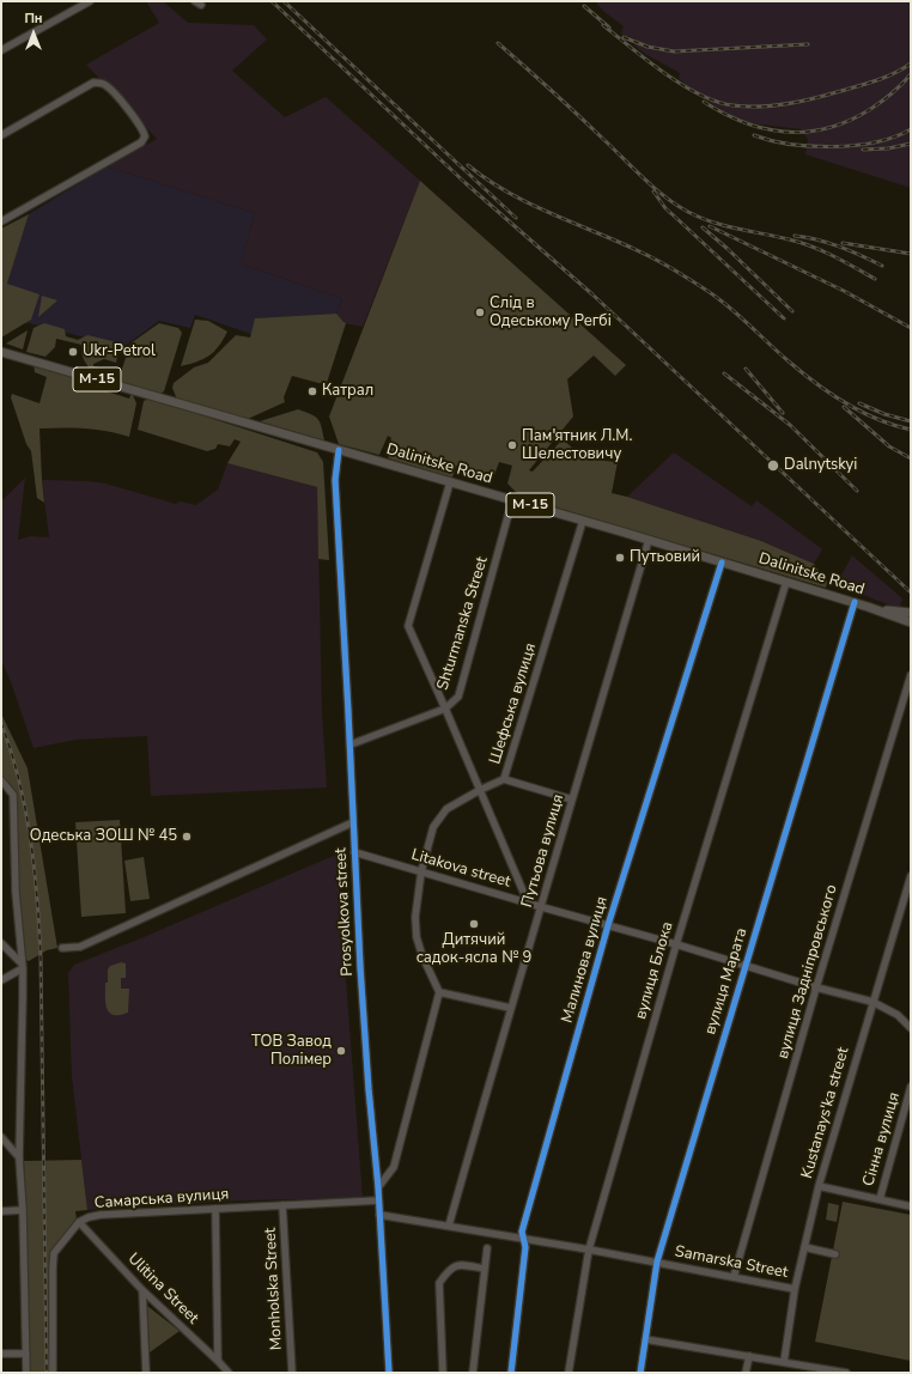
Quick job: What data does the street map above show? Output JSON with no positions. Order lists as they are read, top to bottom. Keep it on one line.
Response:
{"streets":{"main road":["М-15","Dalinitske Road"],"street":["Shturmanska Street","Шефська вулиця","Путьова вулиця","Litakova street","Prosyolkova street","Малинова вулиця","вулиця Блока","вулиця Задніпровського","вулиця Марата","Kustanays'ka street","Сінна вулиця","Самарська вулиця","Samarska Street","Ulitina Street","Monholska Street"]},"crossings":[["М-15","Dalinitske Road"],["Dalinitske Road","Shturmanska Street"],["Dalinitske Road","Шефська вулиця"],["Dalinitske Road","Путьова вулиця"],["Dalinitske Road","Prosyolkova street"],["Dalinitske Road","Малинова вулиця"],["Dalinitske Road","вулиця Блока"],["Dalinitske Road","вулиця Марата"],["Shturmanska Street","Prosyolkova street"],["Шефська вулиця","Litakova street"],["Путьова вулиця","Litakova street"],["Путьова вулиця","Samarska Street"],["Litakova street","Prosyolkova street"],["Litakova street","Малинова вулиця"],["Litakova street","вулиця Блока"],["Litakova street","вулиця Задніпровського"],["Litakova street","вулиця Марата"],["Litakova street","Kustanays'ka street"],["Prosyolkova street","Самарська вулиця"],["Prosyolkova street","Samarska Street"],["Малинова вулиця","Samarska Street"],["вулиця Блока","Samarska Street"],["вулиця Задніпровського","Samarska Street"],["вулиця Марата","Samarska Street"],["Kustanays'ka street","Samarska Street"],["Самарська вулиця","Ulitina Street"],["Самарська вулиця","Monholska Street"]],"places":["Слід в Одеському Регбі","Ukr-Petrol","Катрал","Пам'ятник Л.М. Шелестовичу","Dalnytskyi","Путьовий","Одеська ЗОШ № 45","Дитячий садок-ясла № 9","ТОВ Завод Полімер"],"north":"top"}
